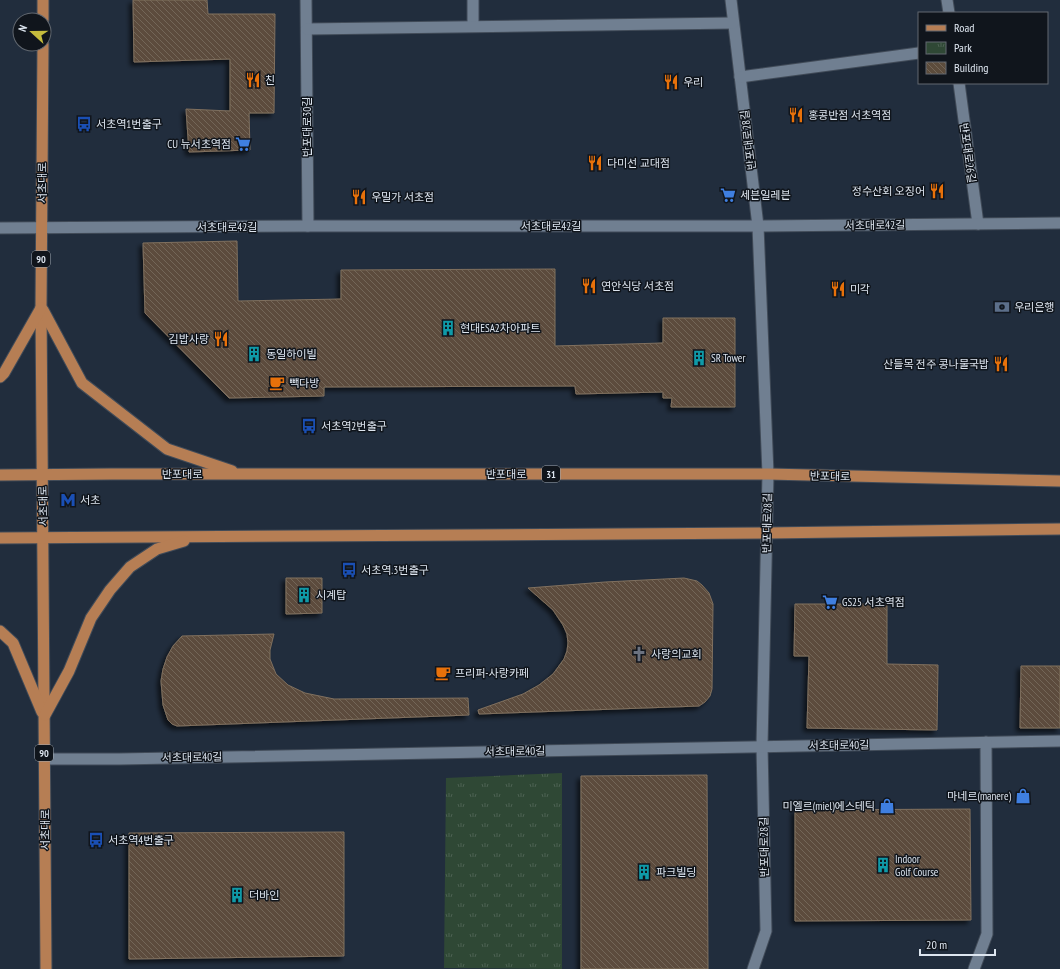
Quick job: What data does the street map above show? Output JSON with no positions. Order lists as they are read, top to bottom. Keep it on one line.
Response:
{"streets":{"main road":["서초대로","90","반포대로","31"],"street":["반포대로30길","반포대로28길","반포대로26길","서초대로42길","서초대로40길"]},"crossings":[["반포대로30길","서초대로42길"],["반포대로28길","서초대로42길"],["반포대로28길","반포대로"],["반포대로28길","서초대로40길"],["반포대로26길","서초대로42길"],["서초대로","서초대로42길"],["서초대로","반포대로"],["서초대로","서초대로40길"]],"places":{"restaurant":["친","우리","홍콩반점 서초역점","다미선 교대점","정수산회 오징어","우밀가 서초점","연안식당 서초점","미각","김밥사랑","산들목 전주 콩나물국밥"],"bus stop":["서초역1번출구","서초역2번출구","서초역.3번출구","서초역4번출구"],"supermarket":["CU 뉴서초역점","세븐일레븐","GS25 서초역점"],"bank":["우리은행"],"building":["현대ESA2차아파트","동일하이빌","SR Tower","시계탑","Indoor Golf Course","파크빌딩","더바인"],"cafe":["빽다방","프리퍼-사랑카페"],"metro station":["서초"],"church":["사랑의교회"],"shop":["마네르(manere)","미엘르(miel)에스테틱"]},"legend":["Road","Park","Building"],"scale_bar":"20 m","north":"left"}
